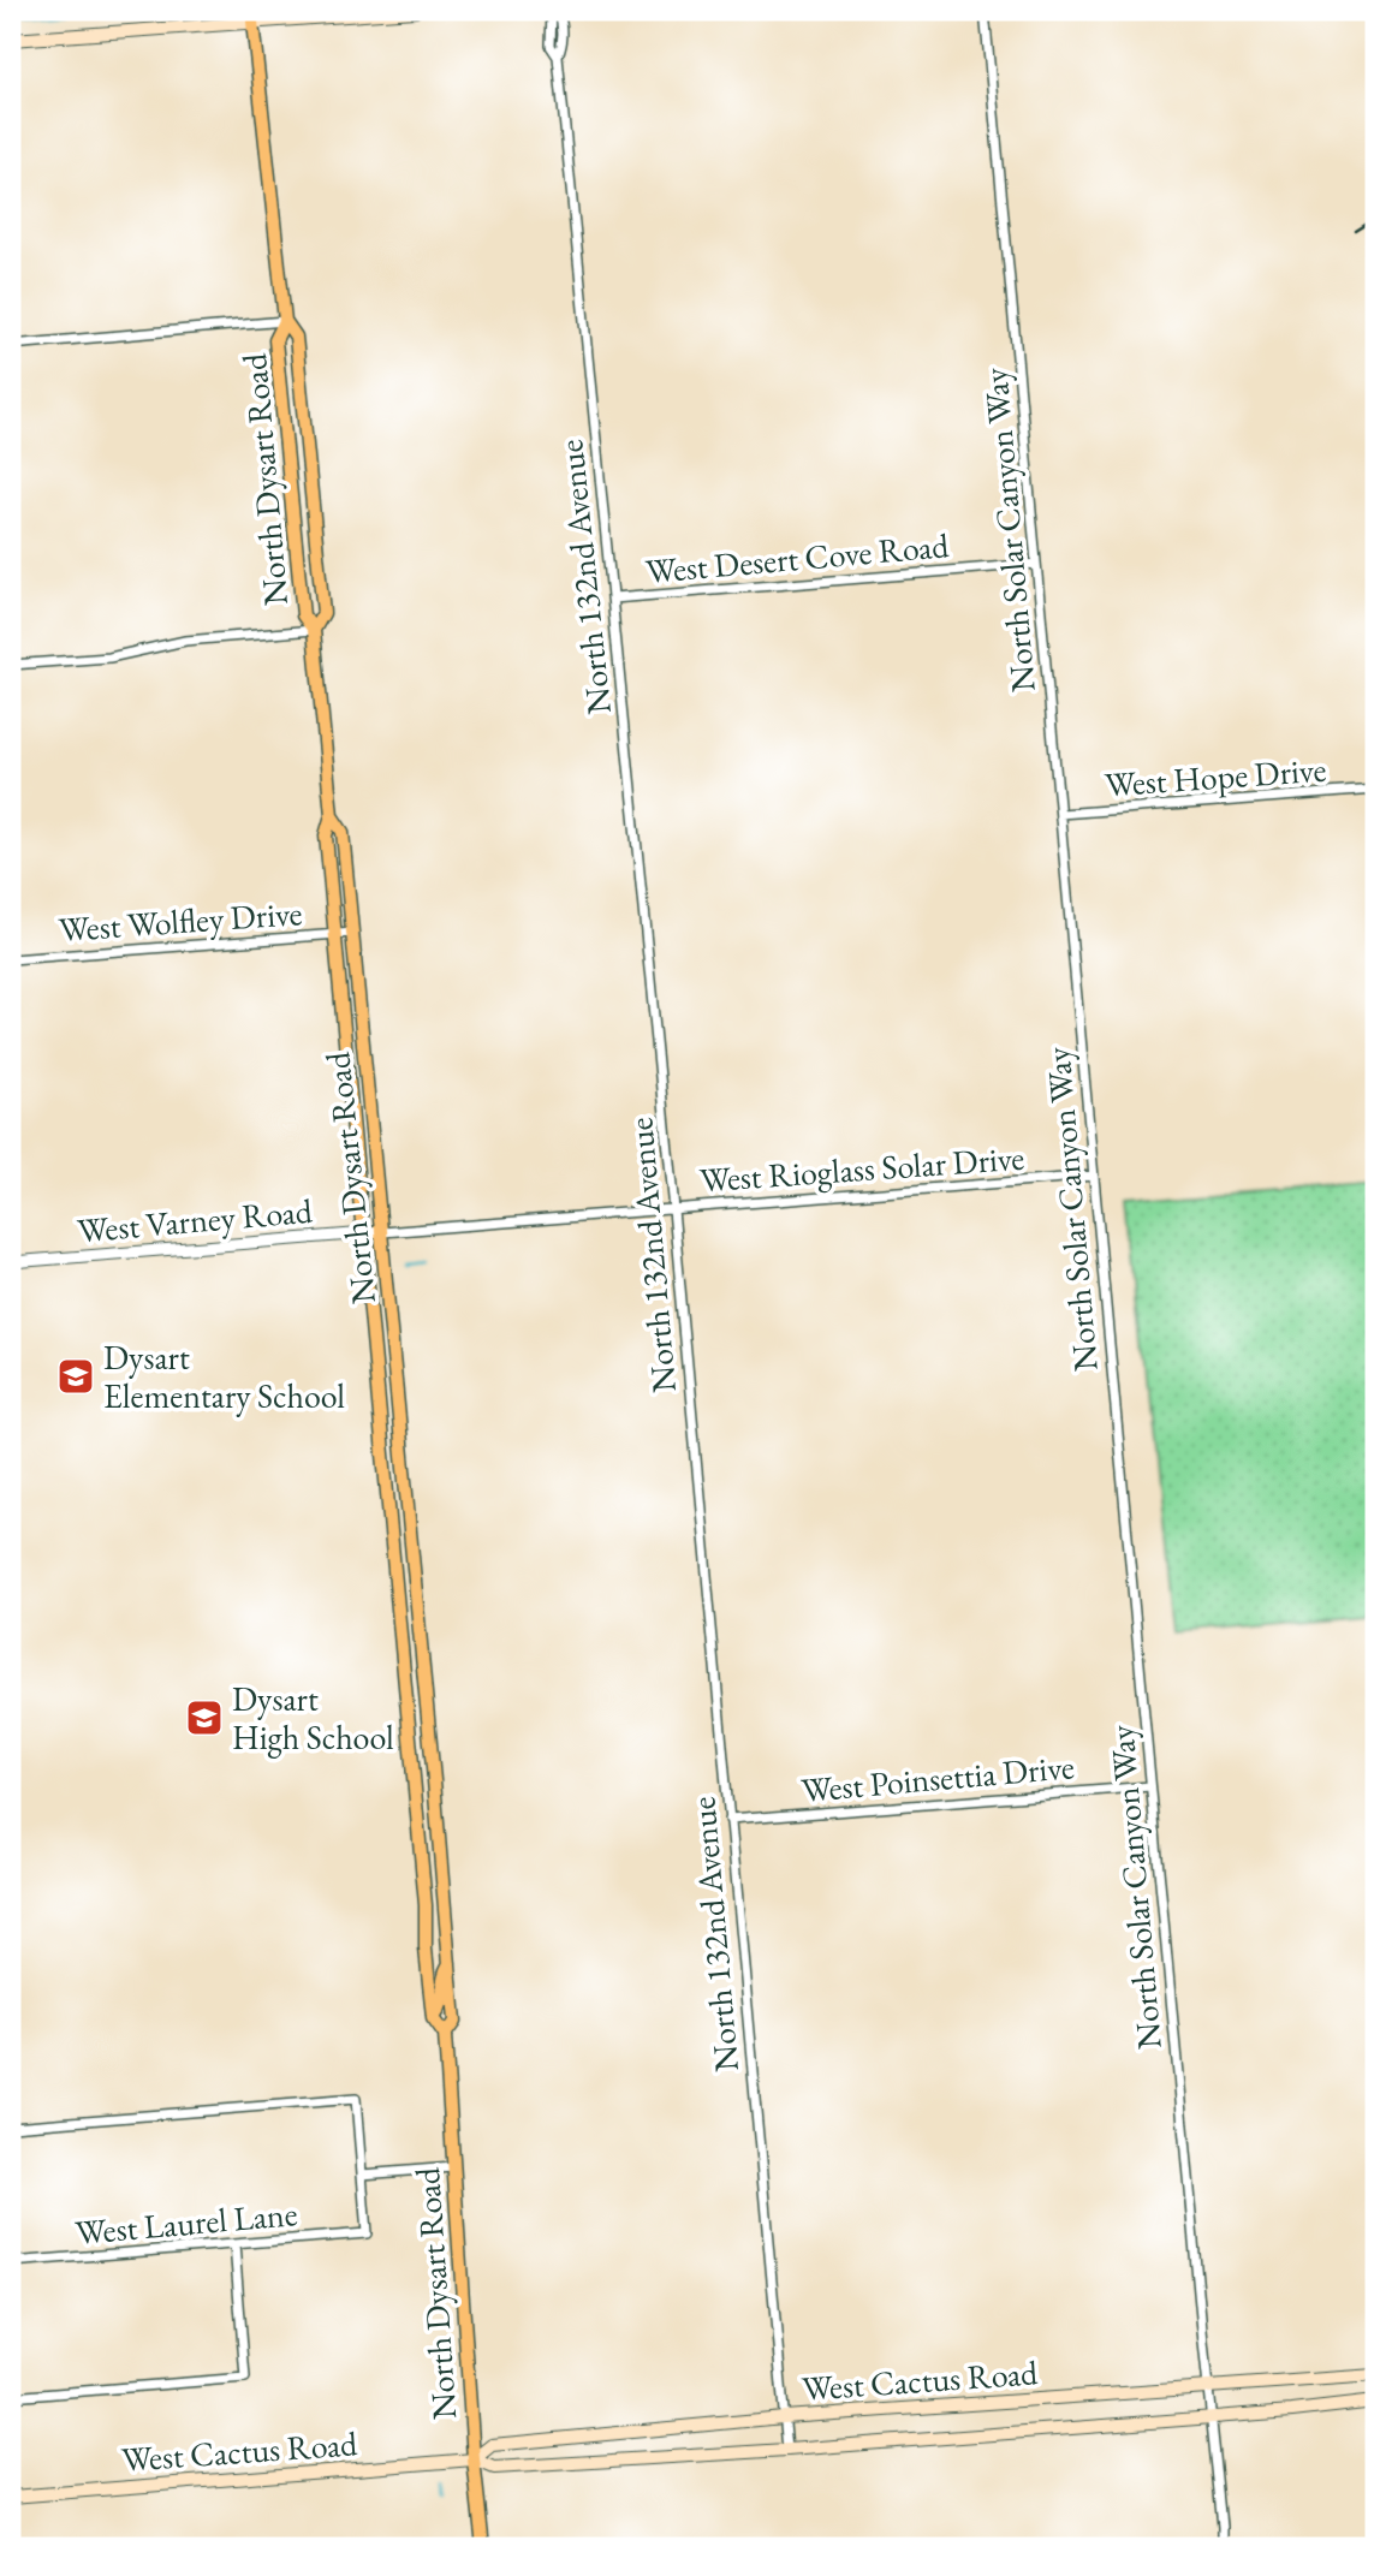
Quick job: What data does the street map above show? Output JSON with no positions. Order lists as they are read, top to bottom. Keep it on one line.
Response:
{"streets":{"main road":["North Dysart Road","West Cactus Road"],"street":["North Solar Canyon Way","West Desert Cove Road","North 132nd Avenue","West Hope Drive","West Wolfley Drive","West Rioglass Solar Drive","West Varney Road","West Poinsettia Drive","West Laurel Lane"]},"crossings":[["North Dysart Road","West Wolfley Drive"],["North Dysart Road","West Rioglass Solar Drive"],["North Dysart Road","West Varney Road"],["North Dysart Road","West Cactus Road"],["North Solar Canyon Way","West Desert Cove Road"],["North Solar Canyon Way","West Hope Drive"],["North Solar Canyon Way","West Rioglass Solar Drive"],["North Solar Canyon Way","West Poinsettia Drive"],["North Solar Canyon Way","West Cactus Road"],["West Desert Cove Road","North 132nd Avenue"],["North 132nd Avenue","West Rioglass Solar Drive"],["North 132nd Avenue","West Poinsettia Drive"],["North 132nd Avenue","West Cactus Road"],["West Rioglass Solar Drive","West Varney Road"]],"places":{"school or university":["Dysart Elementary School","Dysart High School"]}}
